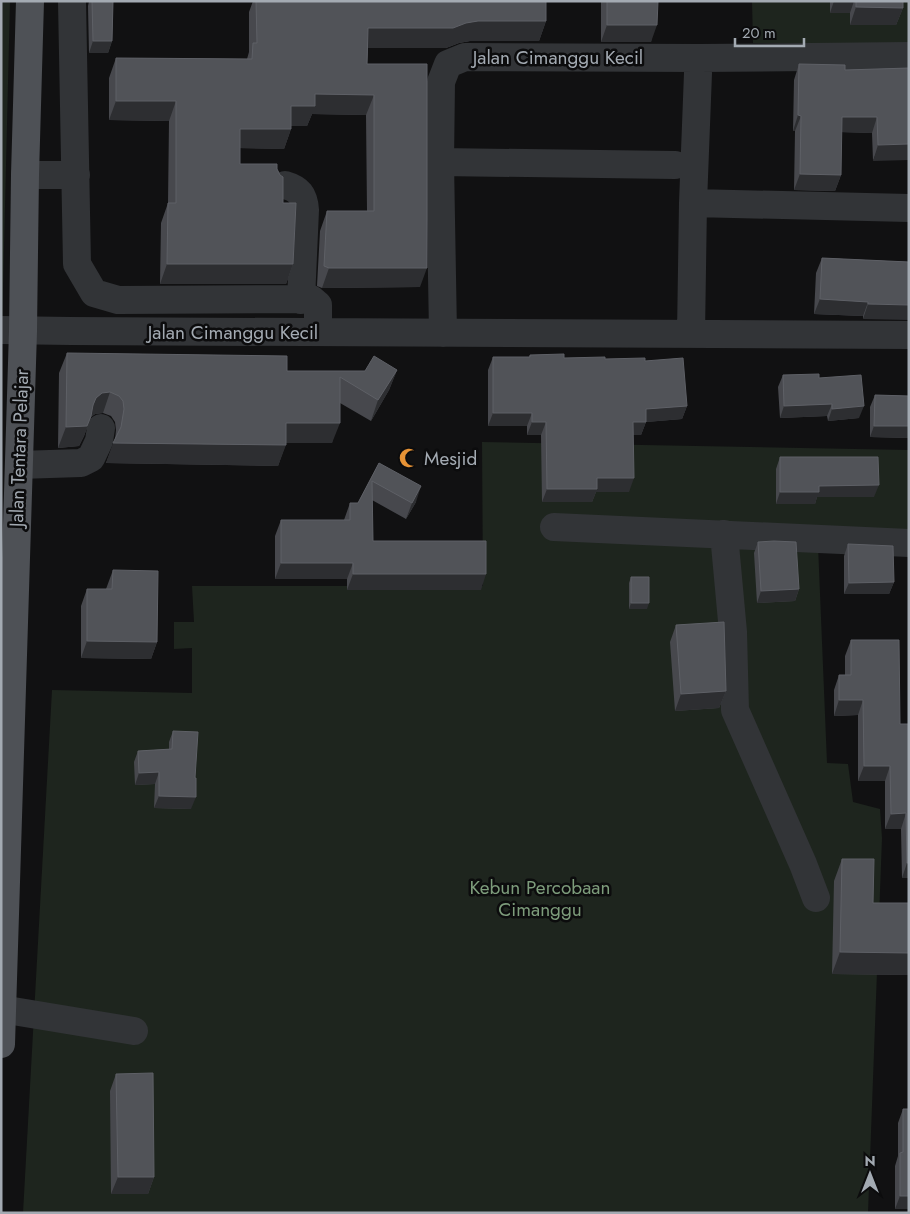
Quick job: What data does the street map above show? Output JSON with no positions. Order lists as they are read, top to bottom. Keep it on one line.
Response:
{"streets":{"main road":["Jalan Tentara Pelajar"],"street":["Jalan Cimanggu Kecil"]},"crossings":[["Jalan Cimanggu Kecil","Jalan Tentara Pelajar"]],"parks":["Kebun Percobaan Cimanggu"],"places":{"mosque":["Mesjid"]},"scale_bar":"20 m","north":"top"}
